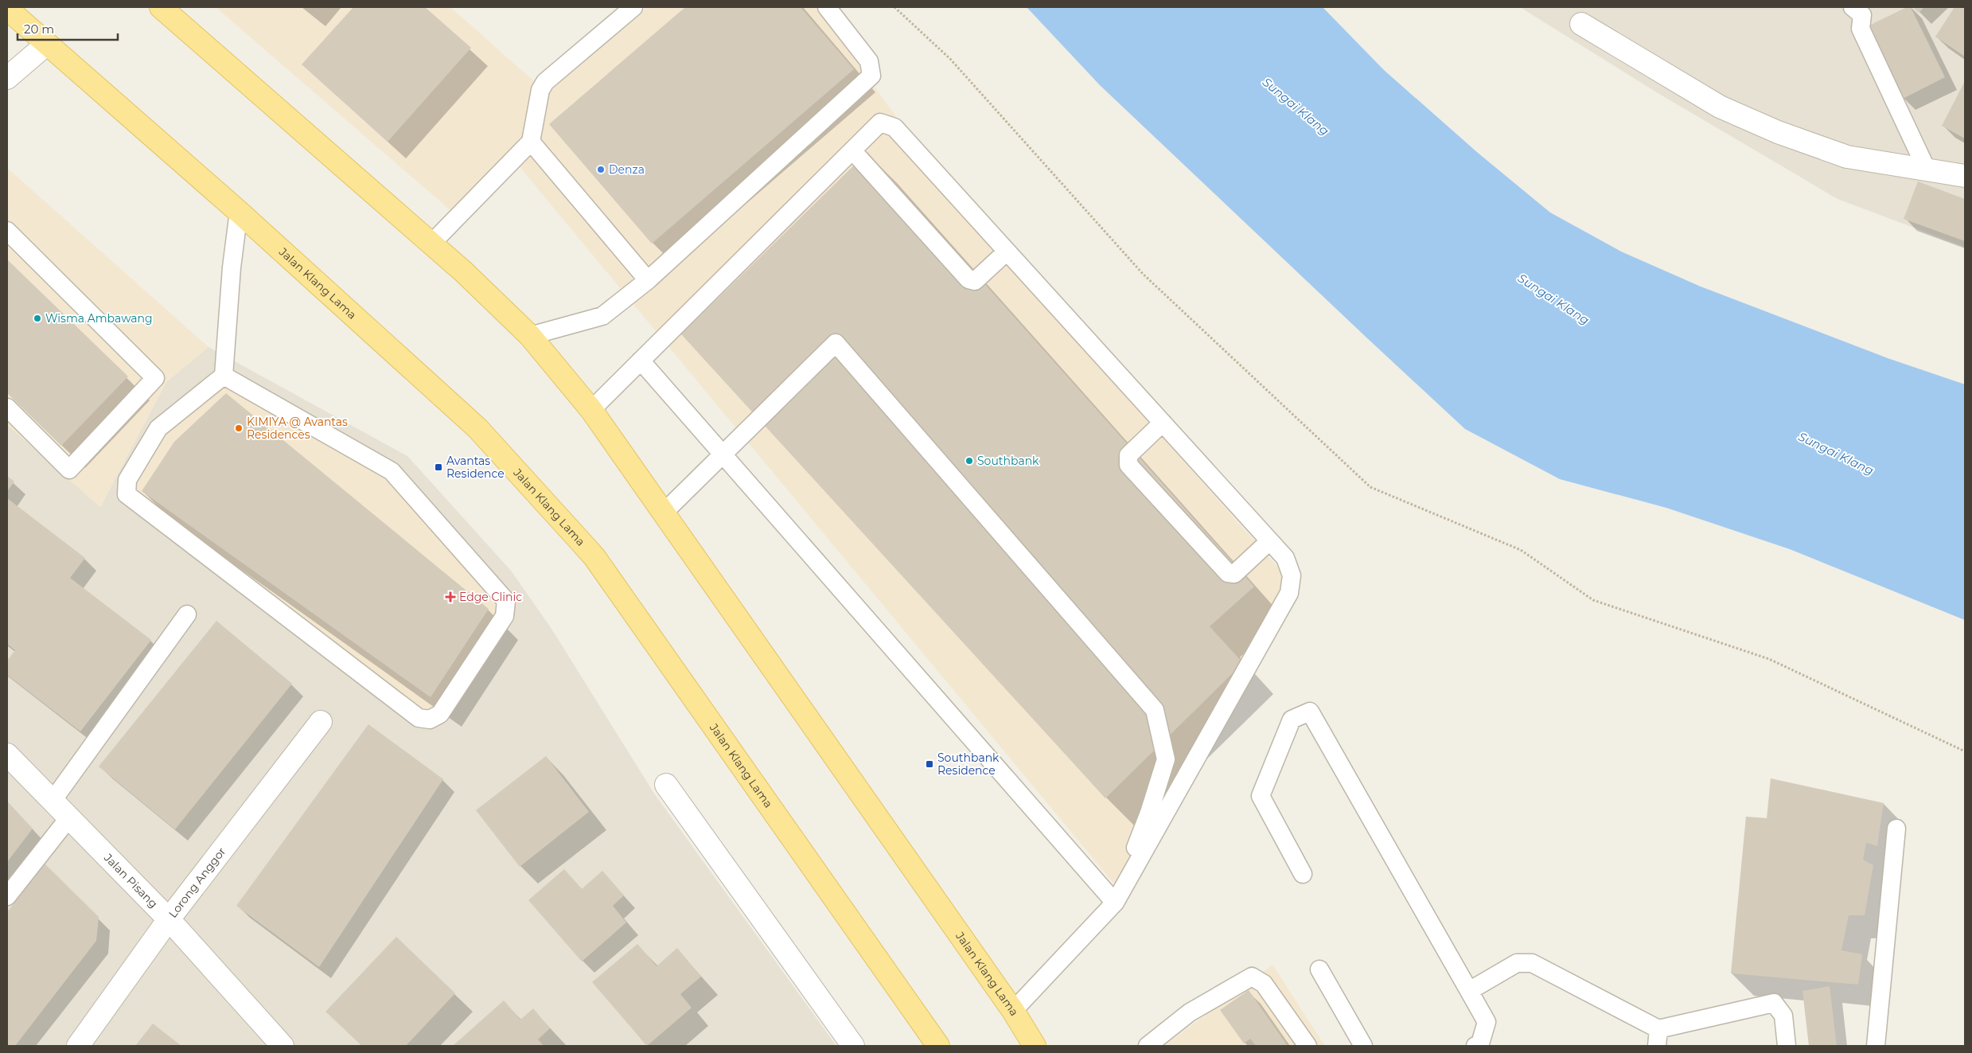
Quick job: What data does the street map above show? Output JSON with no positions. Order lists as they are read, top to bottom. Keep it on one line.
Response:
{"streets":{"main road":["Jalan Klang Lama"],"street":["Jalan Pisang","Lorong Anggor"]},"crossings":[["Jalan Pisang","Lorong Anggor"]],"water":["Sungai Klang"],"places":{"other":["Denza","Wisma Ambawang","KIMIYA @ Avantas Residences","Southbank"],"transit":["Avantas Residence","Southbank Residence"],"health":["Edge Clinic"]},"scale_bar":"20 m"}
